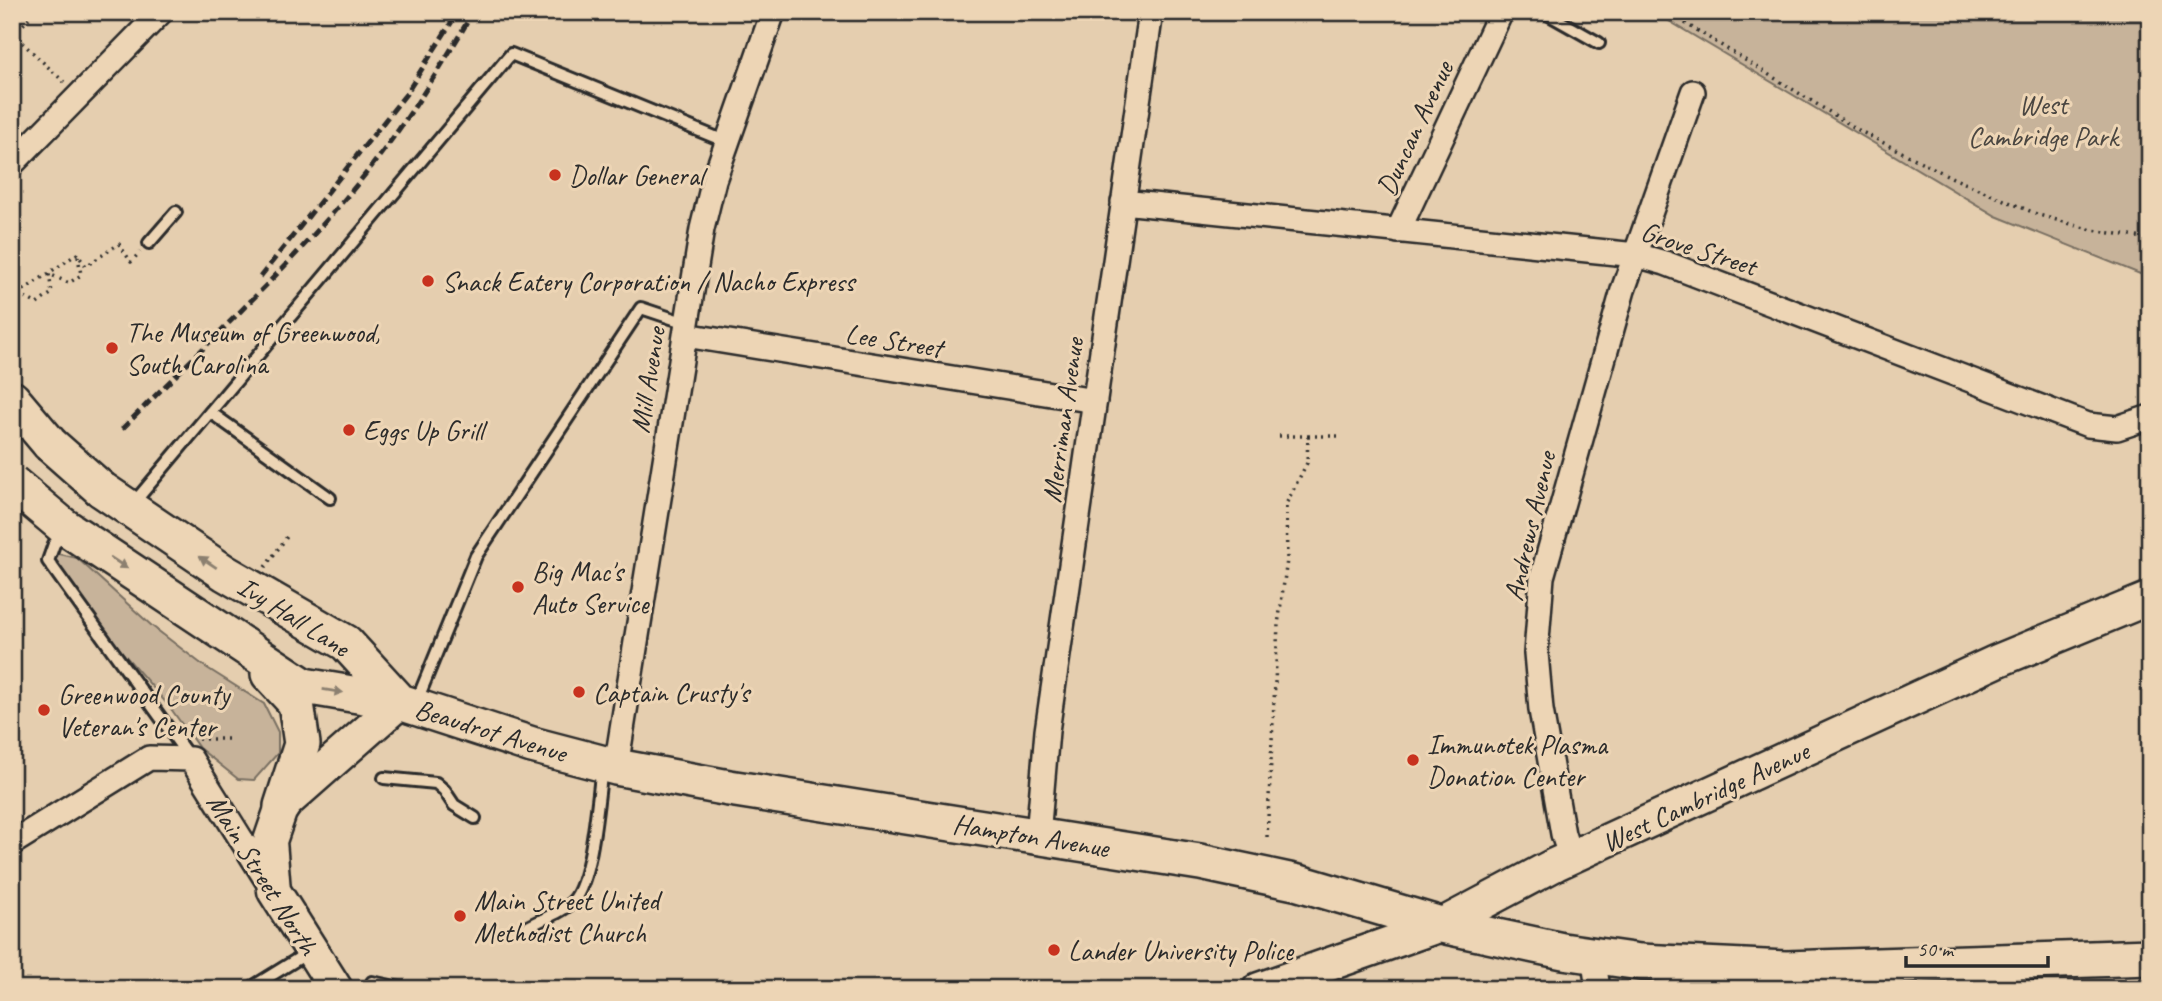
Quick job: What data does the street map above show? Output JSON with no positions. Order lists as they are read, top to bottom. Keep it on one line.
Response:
{"streets":{"main road":["Ivy Hall Lane","Beaudrot Avenue","West Cambridge Avenue","Hampton Avenue","Main Street North"],"street":["Duncan Avenue","Grove Street","Lee Street","Mill Avenue","Merriman Avenue","Andrews Avenue"]},"crossings":[["Duncan Avenue","Grove Street"],["Grove Street","Merriman Avenue"],["Grove Street","Andrews Avenue"],["Lee Street","Mill Avenue"],["Lee Street","Merriman Avenue"],["Mill Avenue","Beaudrot Avenue"],["Mill Avenue","Hampton Avenue"],["Merriman Avenue","Hampton Avenue"],["Andrews Avenue","West Cambridge Avenue"],["Ivy Hall Lane","Beaudrot Avenue"],["Beaudrot Avenue","Hampton Avenue"],["Beaudrot Avenue","Main Street North"],["West Cambridge Avenue","Hampton Avenue"]],"parks":["West Cambridge Park"],"places":["Dollar General","Snack Eatery Corporation / Nacho Express","The Museum of Greenwood, South Carolina","Eggs Up Grill","Big Mac's Auto Service","Captain Crusty's","Greenwood County Veteran's Center","Immunotek Plasma Donation Center","Main Street United Methodist Church","Lander University Police"],"scale_bar":"50 m"}
